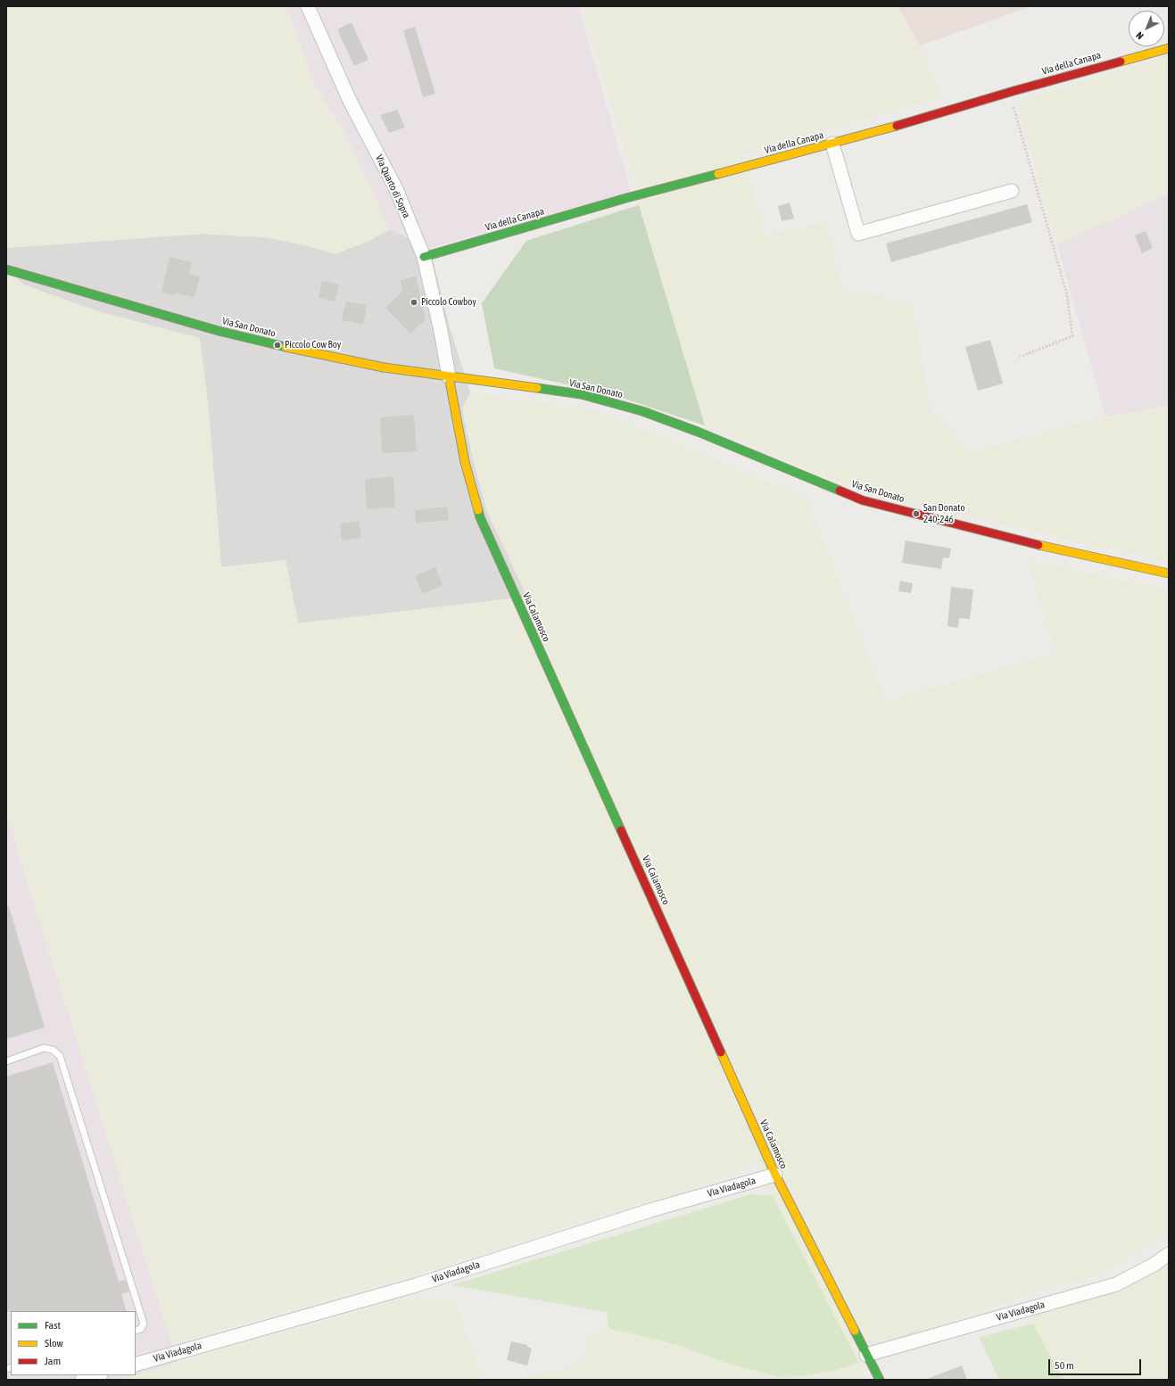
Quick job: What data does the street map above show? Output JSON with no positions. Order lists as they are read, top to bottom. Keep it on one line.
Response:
{"streets":{"street":["Via della Canapa","Via Quarto di Sopra","Via San Donato","Via Calamosco","Via Viadagola"]},"crossings":[["Via della Canapa","Via Quarto di Sopra"],["Via Quarto di Sopra","Via San Donato"],["Via Quarto di Sopra","Via Calamosco"],["Via San Donato","Via Calamosco"],["Via Calamosco","Via Viadagola"]],"places":["Piccolo Cowboy","Piccolo Cow Boy","San Donato 240-246"],"legend":["Fast","Slow","Jam"],"scale_bar":"50 m","north":"bottom left"}
